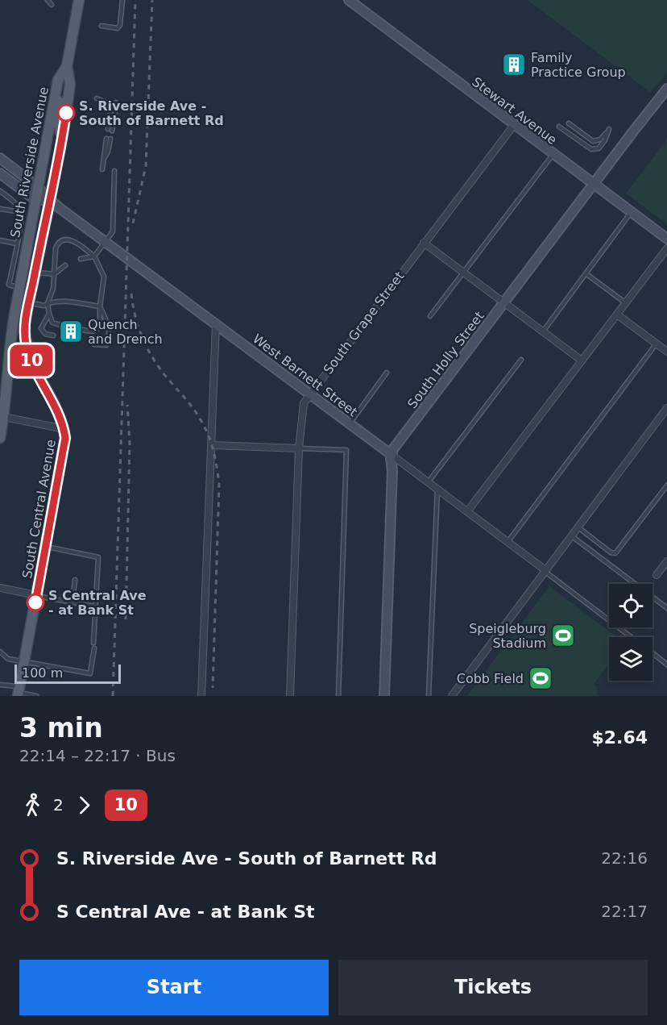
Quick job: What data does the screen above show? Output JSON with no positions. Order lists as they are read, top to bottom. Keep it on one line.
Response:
{"streets":{"main road":["South Riverside Avenue","South Central Avenue"],"street":["Stewart Avenue","South Grape Street","South Holly Street","West Barnett Street"]},"crossings":[["Stewart Avenue","South Grape Street"],["Stewart Avenue","South Holly Street"],["South Riverside Avenue","West Barnett Street"],["South Riverside Avenue","South Central Avenue"],["South Grape Street","West Barnett Street"],["South Holly Street","West Barnett Street"]],"places":{"building":["Family Practice Group","Quench and Drench"],"other":["S. Riverside Ave - South of Barnett Rd","S Central Ave - at Bank St"],"sports":["Speigleburg Stadium","Cobb Field"]},"lines":["bus line 10"],"scale_bar":"100 m","page":{"on_map":"10","scale":"100 m","heading":["3 min","22:14 – 22:17 · Bus","$2.64"],"legs":["2","10"],"list":[{"name":"S. Riverside Ave - South of Barnett Rd","value":"22:16"},{"name":"S Central Ave - at Bank St","value":"22:17"}],"buttons":["Start","Tickets"]}}
